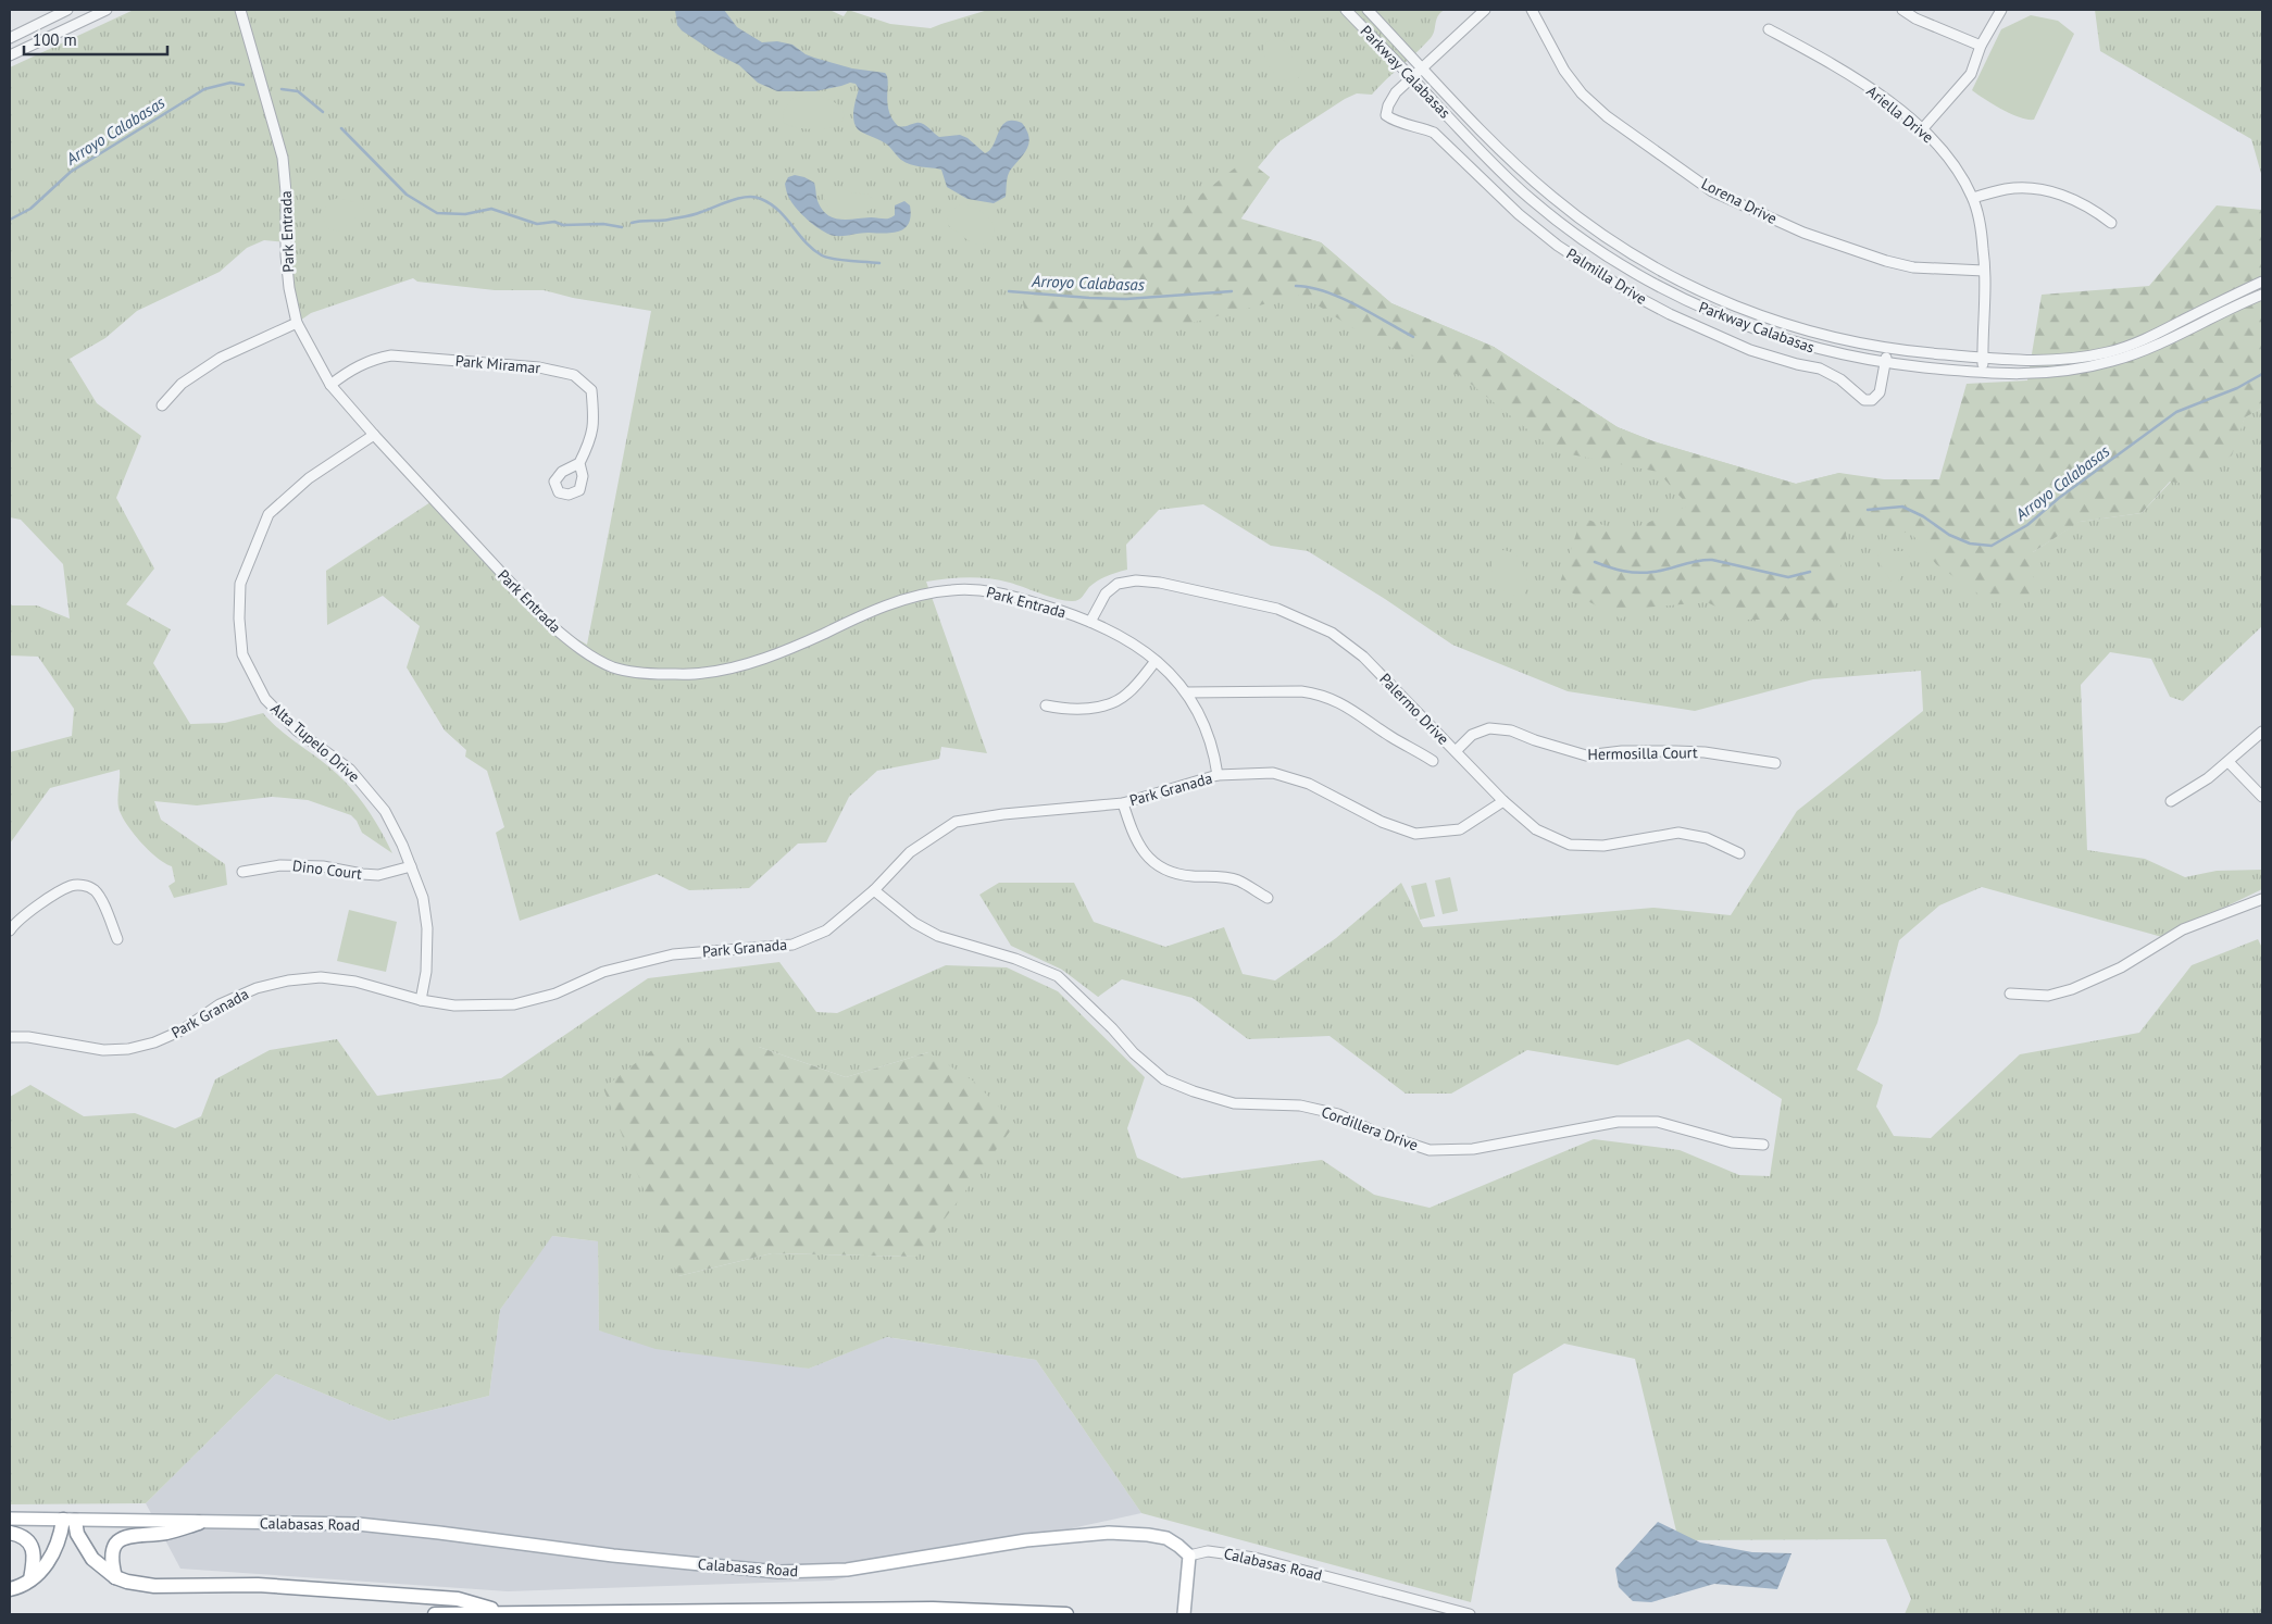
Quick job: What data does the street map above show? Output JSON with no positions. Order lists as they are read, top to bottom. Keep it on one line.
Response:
{"streets":{"main road":["Calabasas Road"],"street":["Parkway Calabasas","Ariella Drive","Lorena Drive","Park Entrada","Palmilla Drive","Park Miramar","Palermo Drive","Alta Tupelo Drive","Hermosilla Court","Park Granada","Dino Court","Cordillera Drive"]},"crossings":[["Parkway Calabasas","Ariella Drive"],["Parkway Calabasas","Palmilla Drive"],["Ariella Drive","Lorena Drive"],["Park Entrada","Park Miramar"],["Park Entrada","Palermo Drive"],["Park Entrada","Alta Tupelo Drive"],["Park Entrada","Park Granada"],["Palermo Drive","Hermosilla Court"],["Palermo Drive","Park Granada"],["Alta Tupelo Drive","Park Granada"],["Alta Tupelo Drive","Dino Court"],["Park Granada","Cordillera Drive"]],"water":["Arroyo Calabasas"],"scale_bar":"100 m"}
